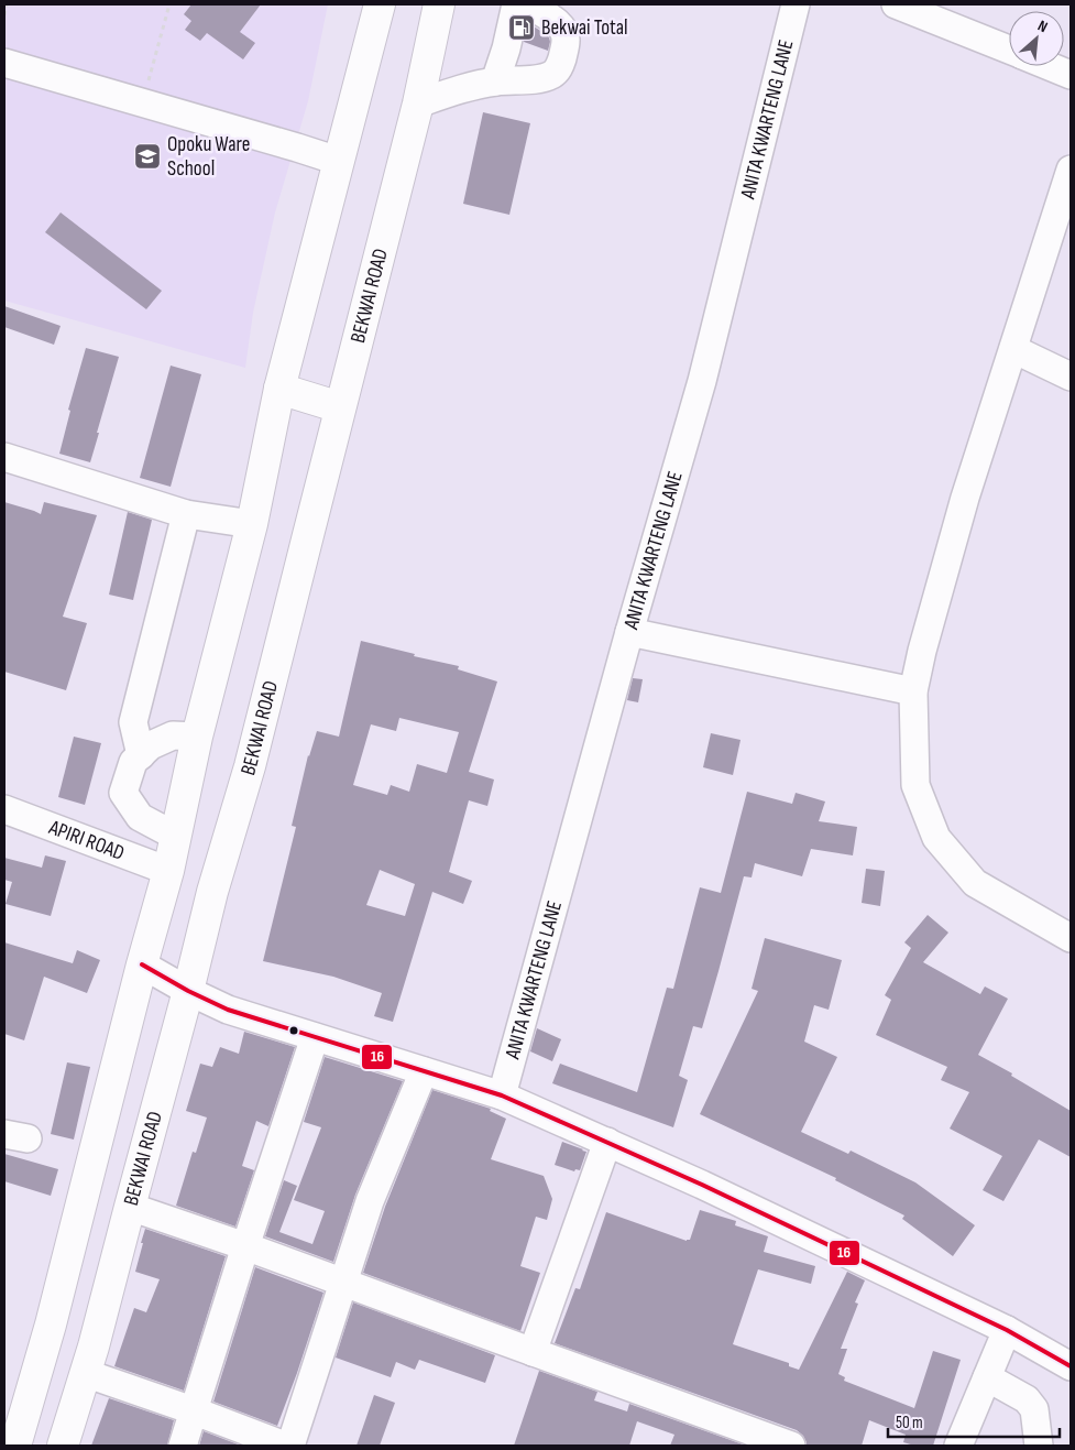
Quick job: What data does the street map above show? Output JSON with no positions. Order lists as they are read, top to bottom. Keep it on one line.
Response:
{"streets":{"highway":["BEKWAI ROAD"],"street":["ANITA KWARTENG LANE","APIRI ROAD"]},"places":{"fuel station":["Bekwai Total"],"school or university":["Opoku Ware School"]},"lines":["transit line 16"],"scale_bar":"50 m","north":"top right"}
